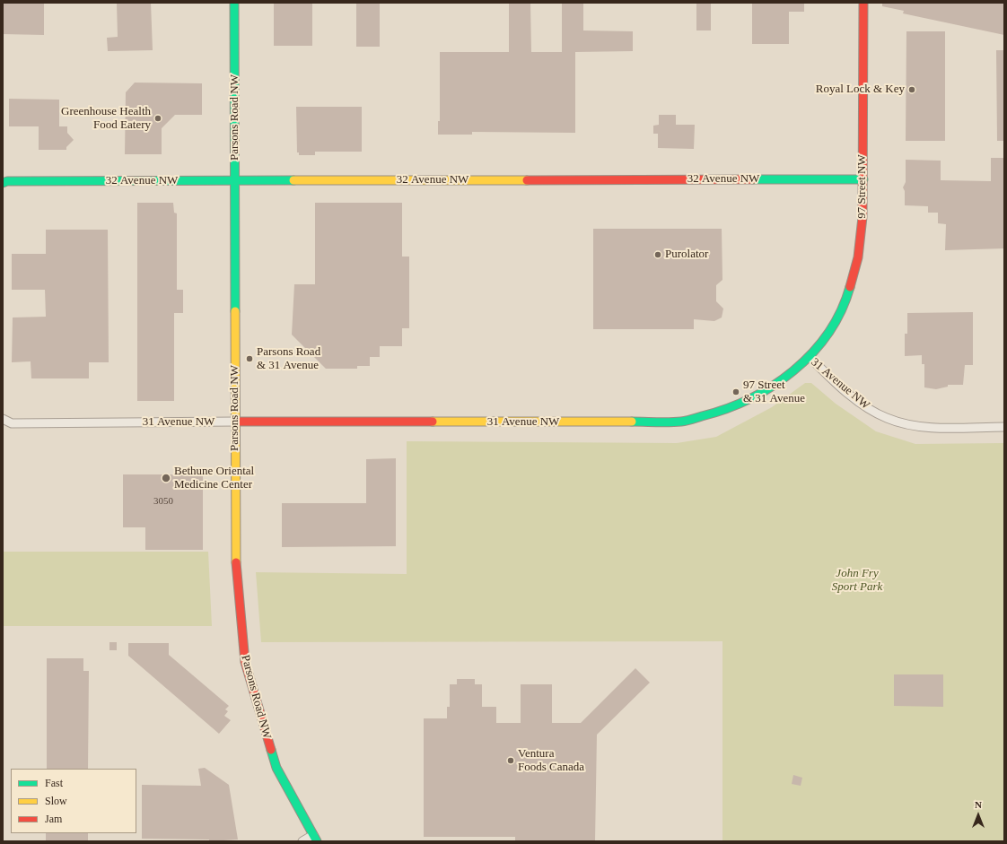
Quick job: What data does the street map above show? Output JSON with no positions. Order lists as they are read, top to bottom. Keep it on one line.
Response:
{"streets":{"street":["Parsons Road NW","32 Avenue NW","97 Street NW","31 Avenue NW"]},"crossings":[["Parsons Road NW","32 Avenue NW"],["Parsons Road NW","31 Avenue NW"],["32 Avenue NW","97 Street NW"],["97 Street NW","31 Avenue NW"]],"parks":["John Fry Sport Park"],"places":["Royal Lock & Key","Greenhouse Health Food Eatery","Purolator","Parsons Road & 31 Avenue","97 Street & 31 Avenue","Bethune Oriental Medicine Center","Ventura Foods Canada"],"house_numbers":["3050"],"legend":["Fast","Slow","Jam"],"north":"top"}
